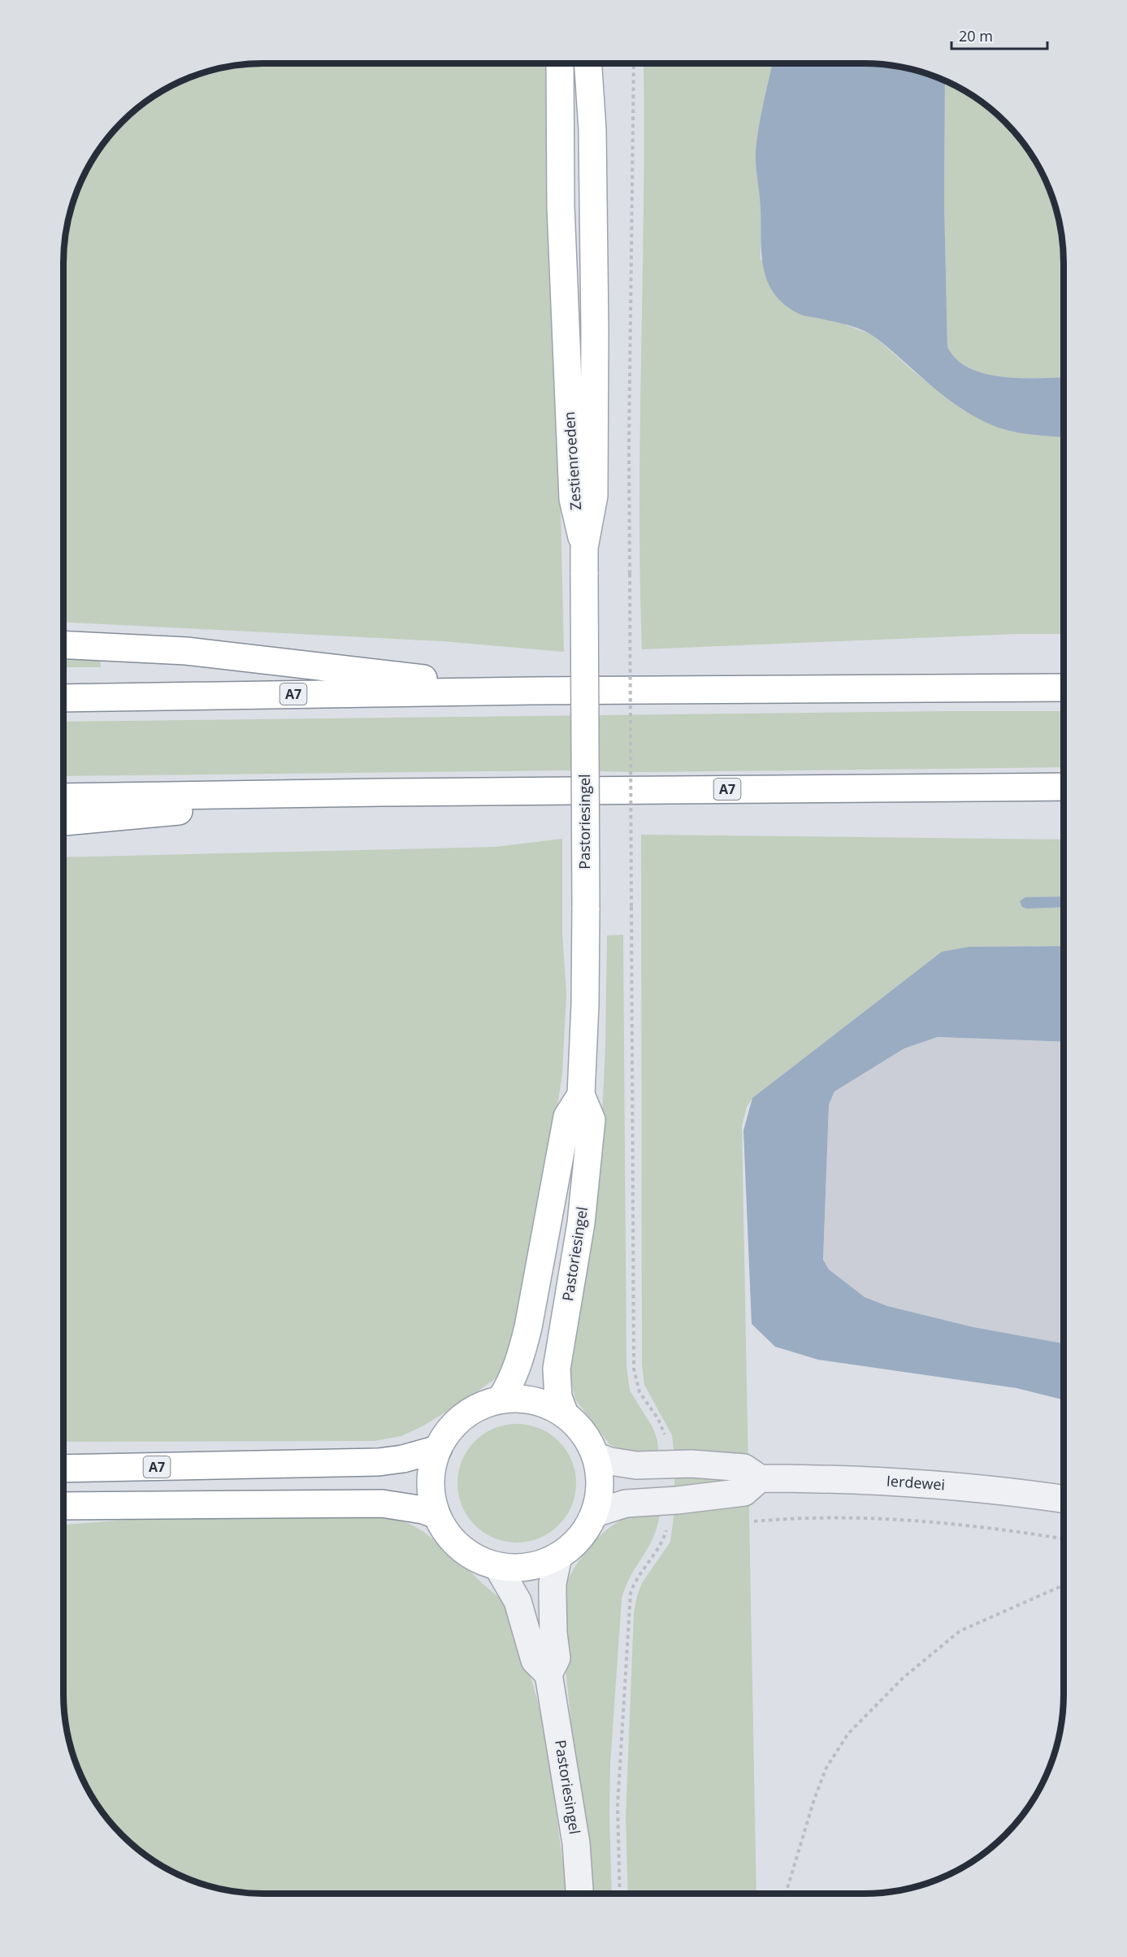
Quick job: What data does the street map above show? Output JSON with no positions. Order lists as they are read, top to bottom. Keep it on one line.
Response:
{"streets":{"main road":["Zestienroeden","A7","Pastoriesingel"],"street":["Ierdewei"]},"crossings":[["Zestienroeden","Pastoriesingel"],["A7","Pastoriesingel"],["A7","Ierdewei"],["Pastoriesingel","Ierdewei"]],"scale_bar":"20 m"}
